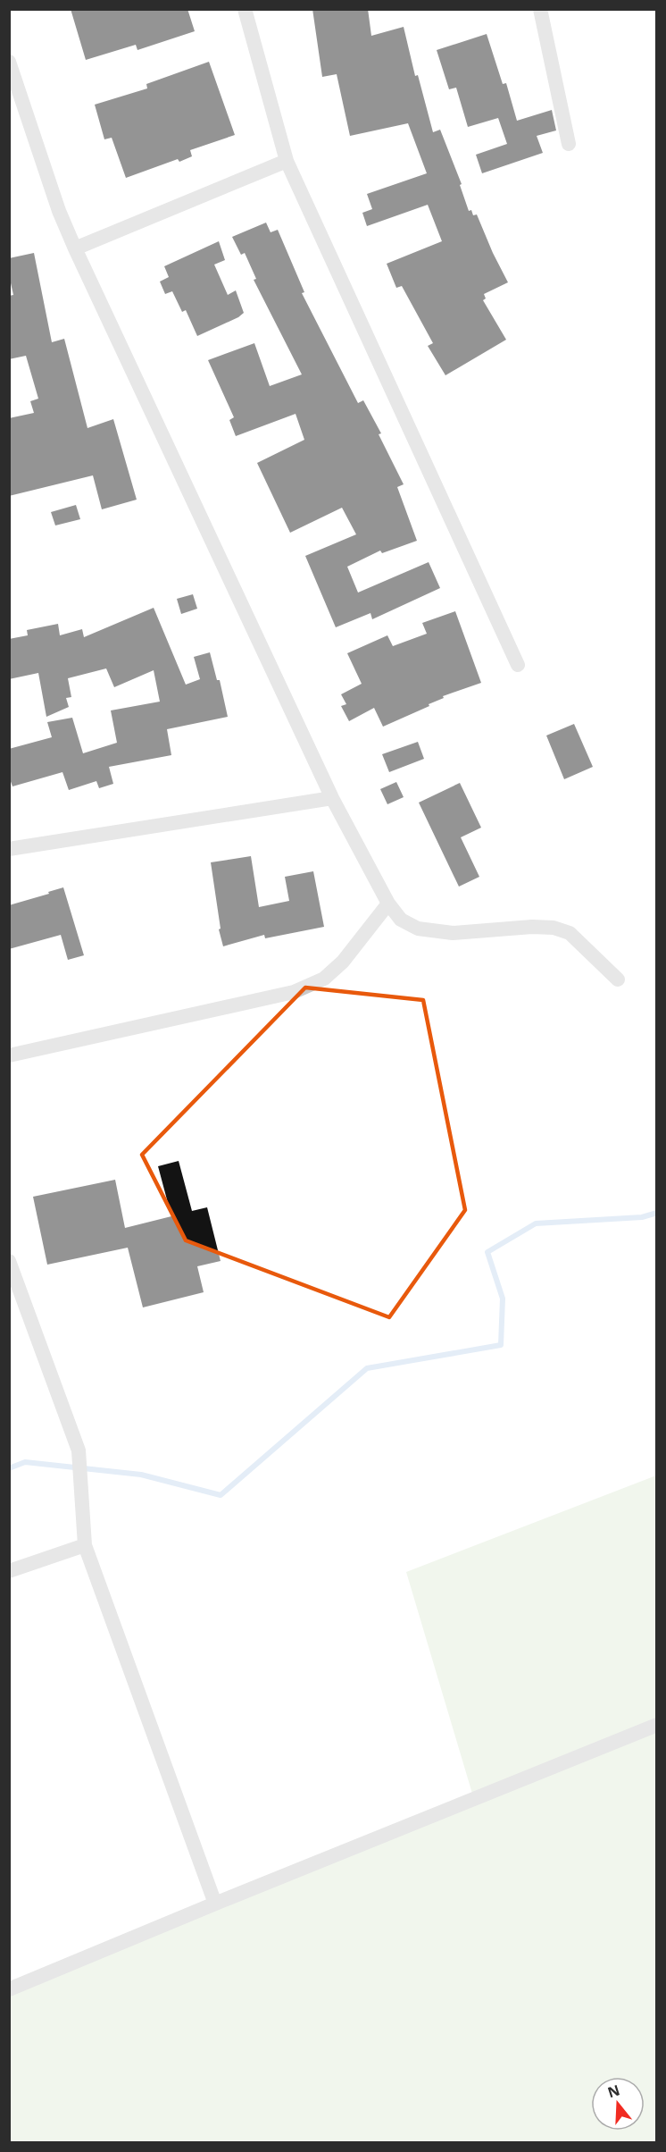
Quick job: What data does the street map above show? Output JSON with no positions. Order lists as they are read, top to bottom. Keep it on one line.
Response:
{"north":"top"}
